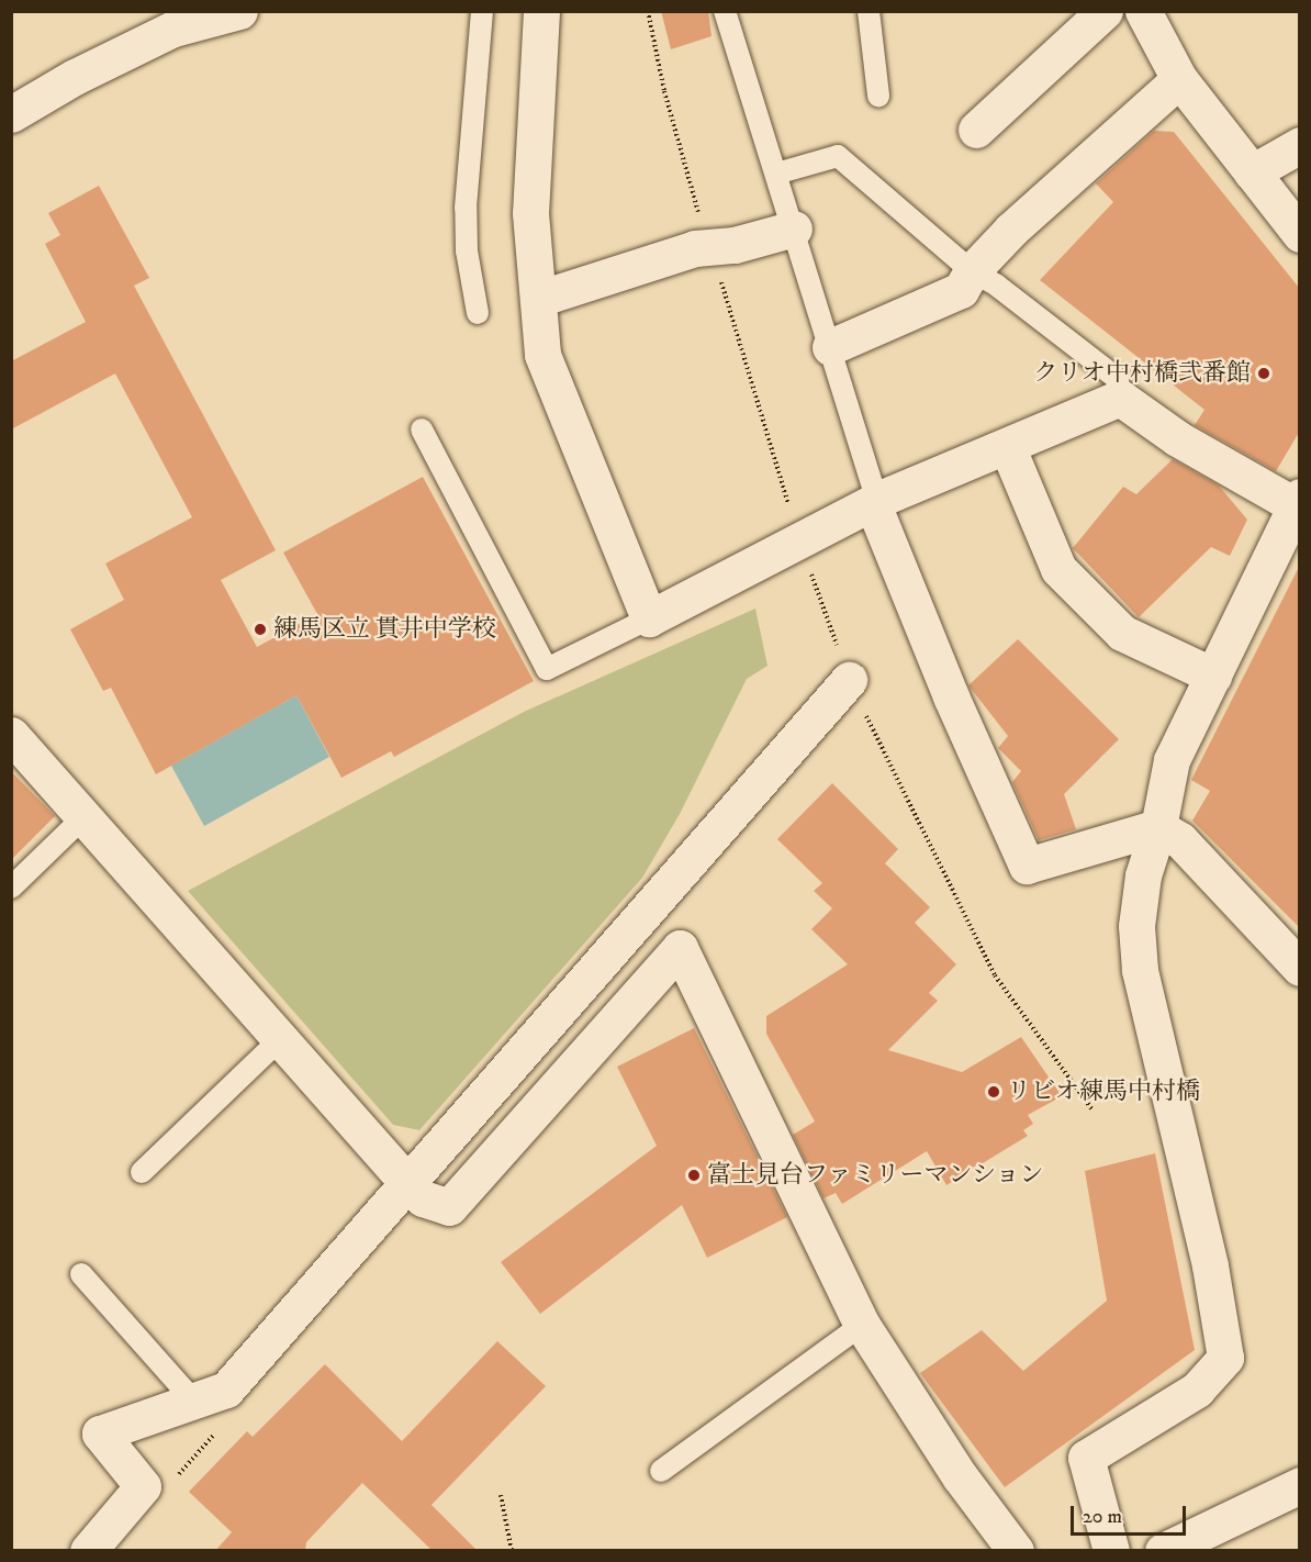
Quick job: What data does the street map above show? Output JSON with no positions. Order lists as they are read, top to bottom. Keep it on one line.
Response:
{"places":["クリオ中村橋弐番館","練馬区立 貫井中学校","リビオ練馬中村橋","富士見台ファミリーマンション"],"scale_bar":"20 m"}
